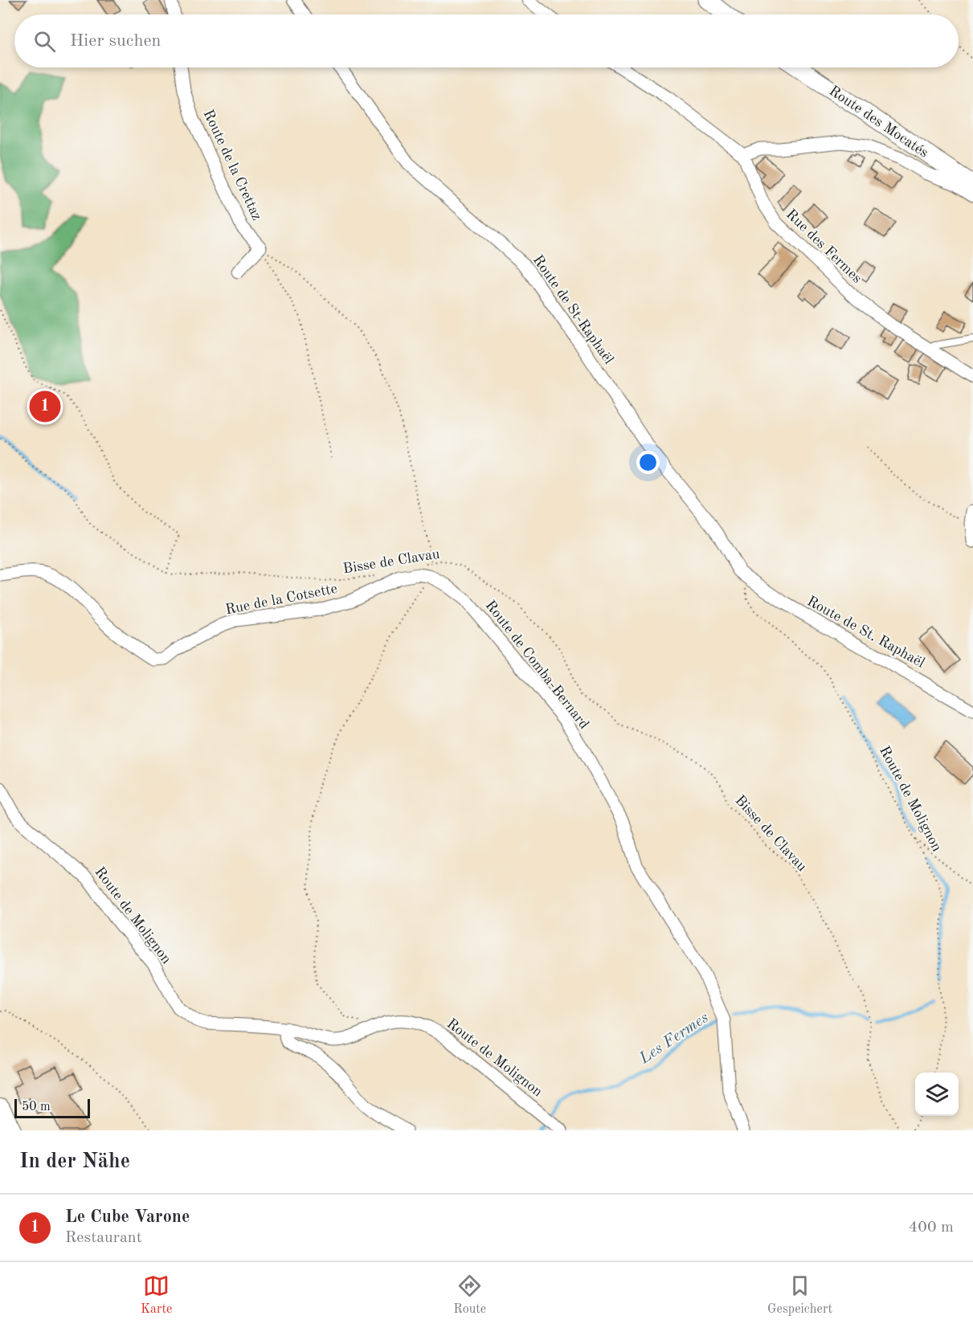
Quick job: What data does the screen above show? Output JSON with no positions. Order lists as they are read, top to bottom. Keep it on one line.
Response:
{"streets":{"street":["Route des Mocatés","Route de la Crettaz","Rue des Fermes","Route de St-Raphaël","Rue de la Cotsette","Route de St. Raphaël","Route de Comba-Bernard","Route de Molignon"],"path":["Bisse de Clavau"]},"crossings":[["Route de St-Raphaël","Route de St. Raphaël"],["Route de St-Raphaël","Route de Molignon"],["Rue de la Cotsette","Route de Comba-Bernard"],["Route de St. Raphaël","Route de Molignon"]],"water":["Les Fermes"],"scale_bar":"50 m","page":{"search":"Hier suchen","pins":"1","scale":"50 m","heading":"In der Nähe","list":[{"mark":"1","name":"Le Cube Varone","note":"Restaurant","value":"400 m"}],"nav":["Karte","Route","Gespeichert"]}}
